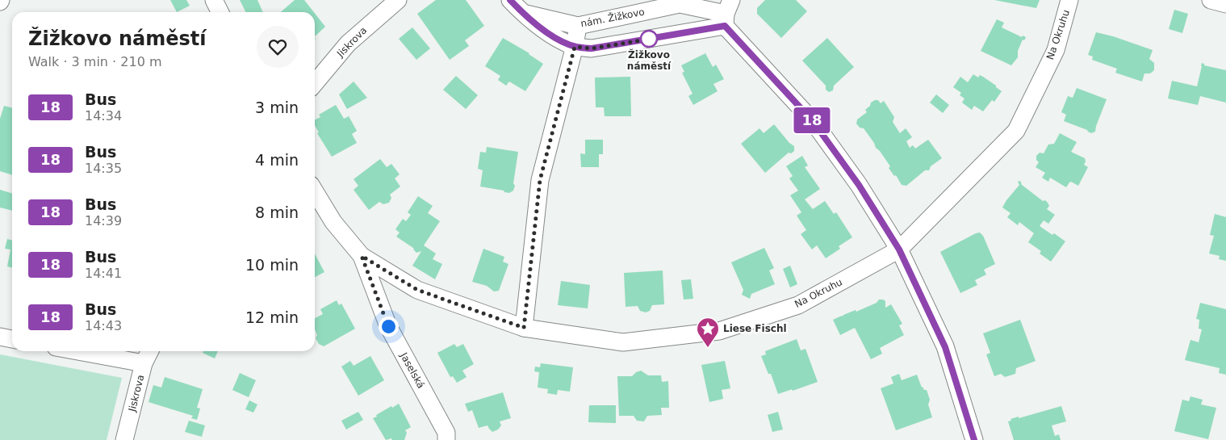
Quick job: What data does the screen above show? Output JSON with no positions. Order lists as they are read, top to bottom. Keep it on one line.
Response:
{"streets":{"street":["nám. Žižkovo","Na Okruhu","Jiskrova","Jaselská"]},"crossings":[["Na Okruhu","Jaselská"]],"places":{"other":["Žižkovo náměstí"],"place":["Liese Fischl"]},"lines":["bus line 18"],"page":{"on_map":"18","heading":["Žižkovo náměstí","Walk · 3 min · 210 m"],"list":[{"mark":"18","name":"Bus","note":"14:34","value":"3 min"},{"mark":"18","name":"Bus","note":"14:35","value":"4 min"},{"mark":"18","name":"Bus","note":"14:39","value":"8 min"},{"mark":"18","name":"Bus","note":"14:41","value":"10 min"},{"mark":"18","name":"Bus","note":"14:43","value":"12 min"}]}}
